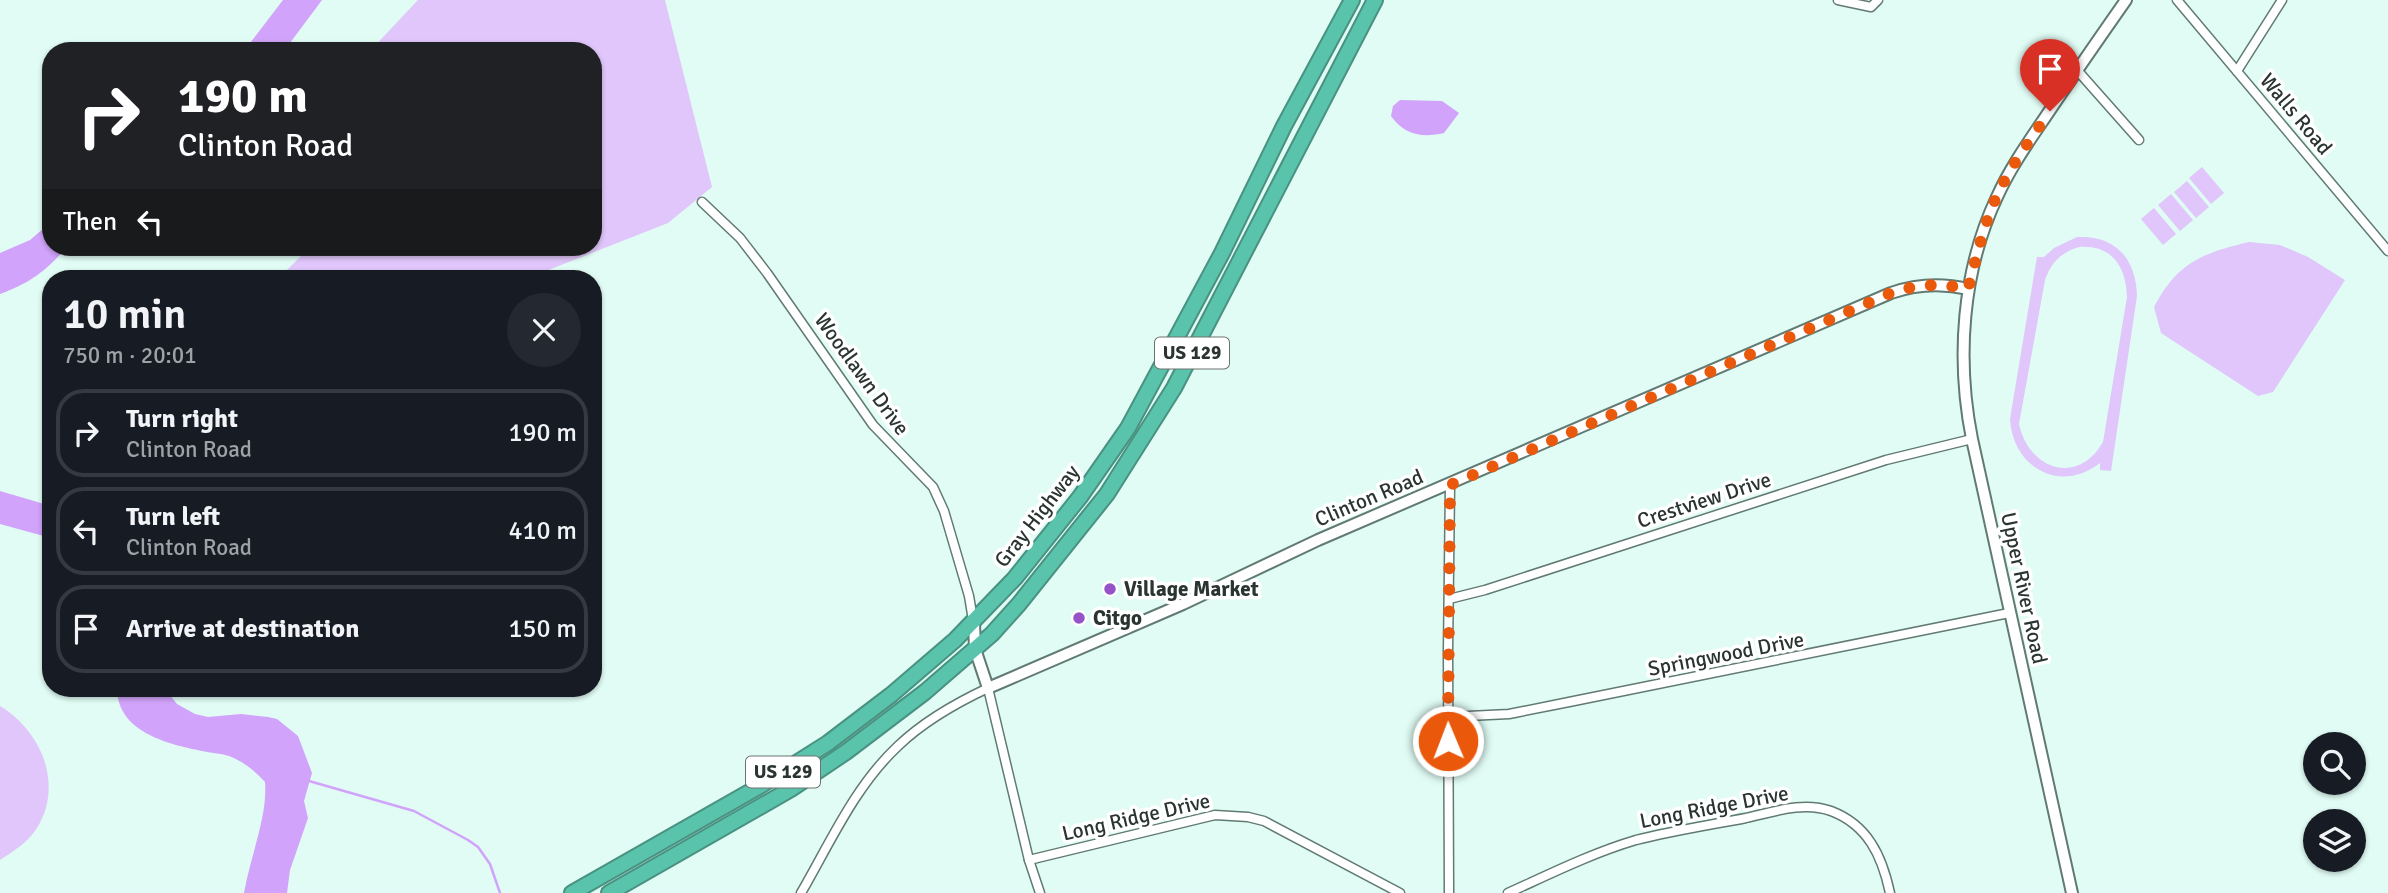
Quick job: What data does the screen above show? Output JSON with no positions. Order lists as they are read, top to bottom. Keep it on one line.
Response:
{"streets":{"highway":["US 129","Gray Highway"],"street":["Walls Road","Woodlawn Drive","Clinton Road","Crestview Drive","Upper River Road","Springwood Drive","Long Ridge Drive"]},"crossings":[["Woodlawn Drive","Gray Highway"],["Clinton Road","Upper River Road"],["Crestview Drive","Upper River Road"],["Upper River Road","Springwood Drive"]],"places":["Village Market","Citgo"],"page":{"turn":["190 m","Clinton Road"],"then":"Then","heading":["10 min","750 m · 20:01"],"list":[{"name":"Turn right","note":"Clinton Road","value":"190 m"},{"name":"Turn left","note":"Clinton Road","value":"410 m"},{"name":"Arrive at destination","value":"150 m"}]}}
